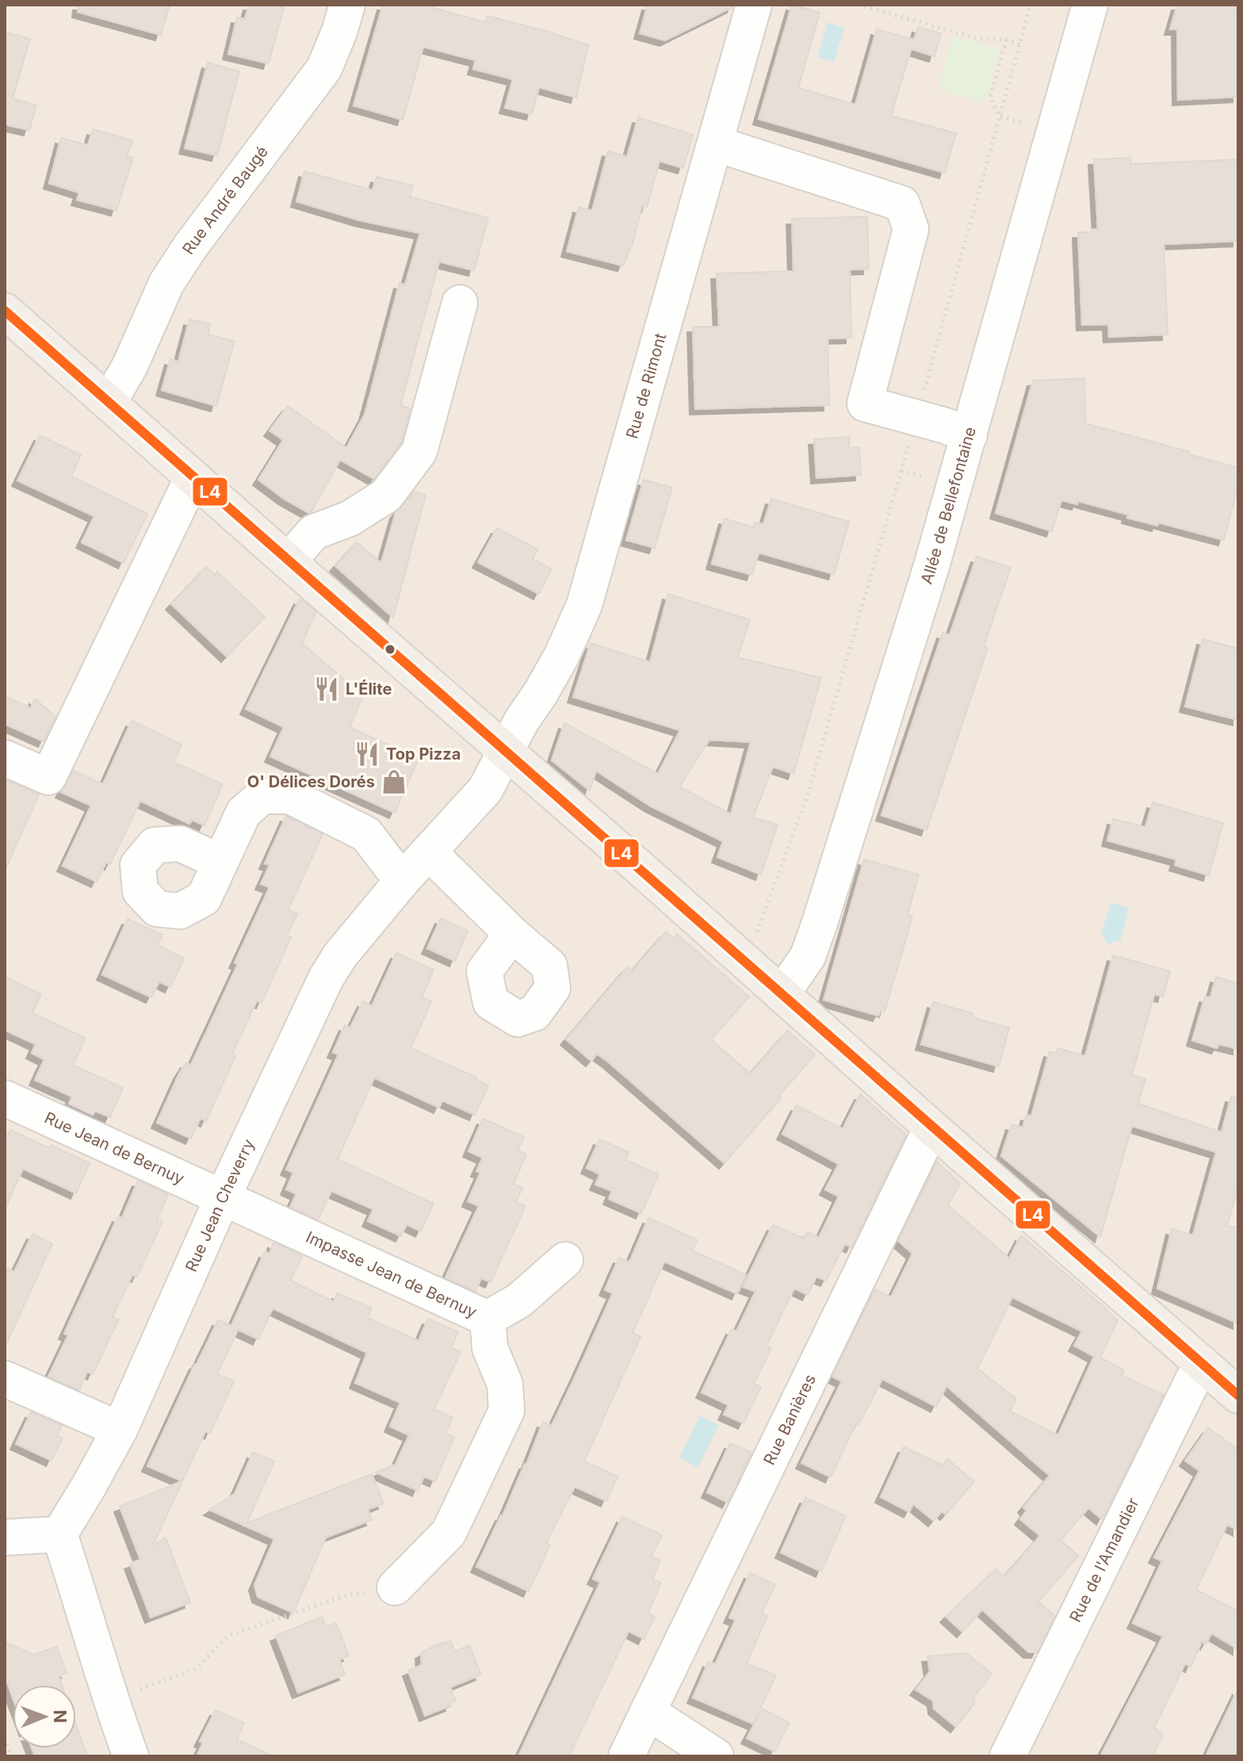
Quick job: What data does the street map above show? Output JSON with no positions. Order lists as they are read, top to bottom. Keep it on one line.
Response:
{"streets":{"street":["Rue André Baugé","Rue de Rimont","Allée de Bellefontaine","Rue Jean de Bernuy","Rue Jean Cheverry","Impasse Jean de Bernuy","Rue Banières","Rue de l'Amandier"]},"crossings":[["Rue de Rimont","Rue Jean Cheverry"],["Rue Jean de Bernuy","Rue Jean Cheverry"],["Rue Jean de Bernuy","Impasse Jean de Bernuy"],["Rue Jean Cheverry","Impasse Jean de Bernuy"]],"places":{"restaurant":["L'Élite","Top Pizza"],"shop":["O' Délices Dorés"]},"lines":["transit line L4"],"north":"right"}
